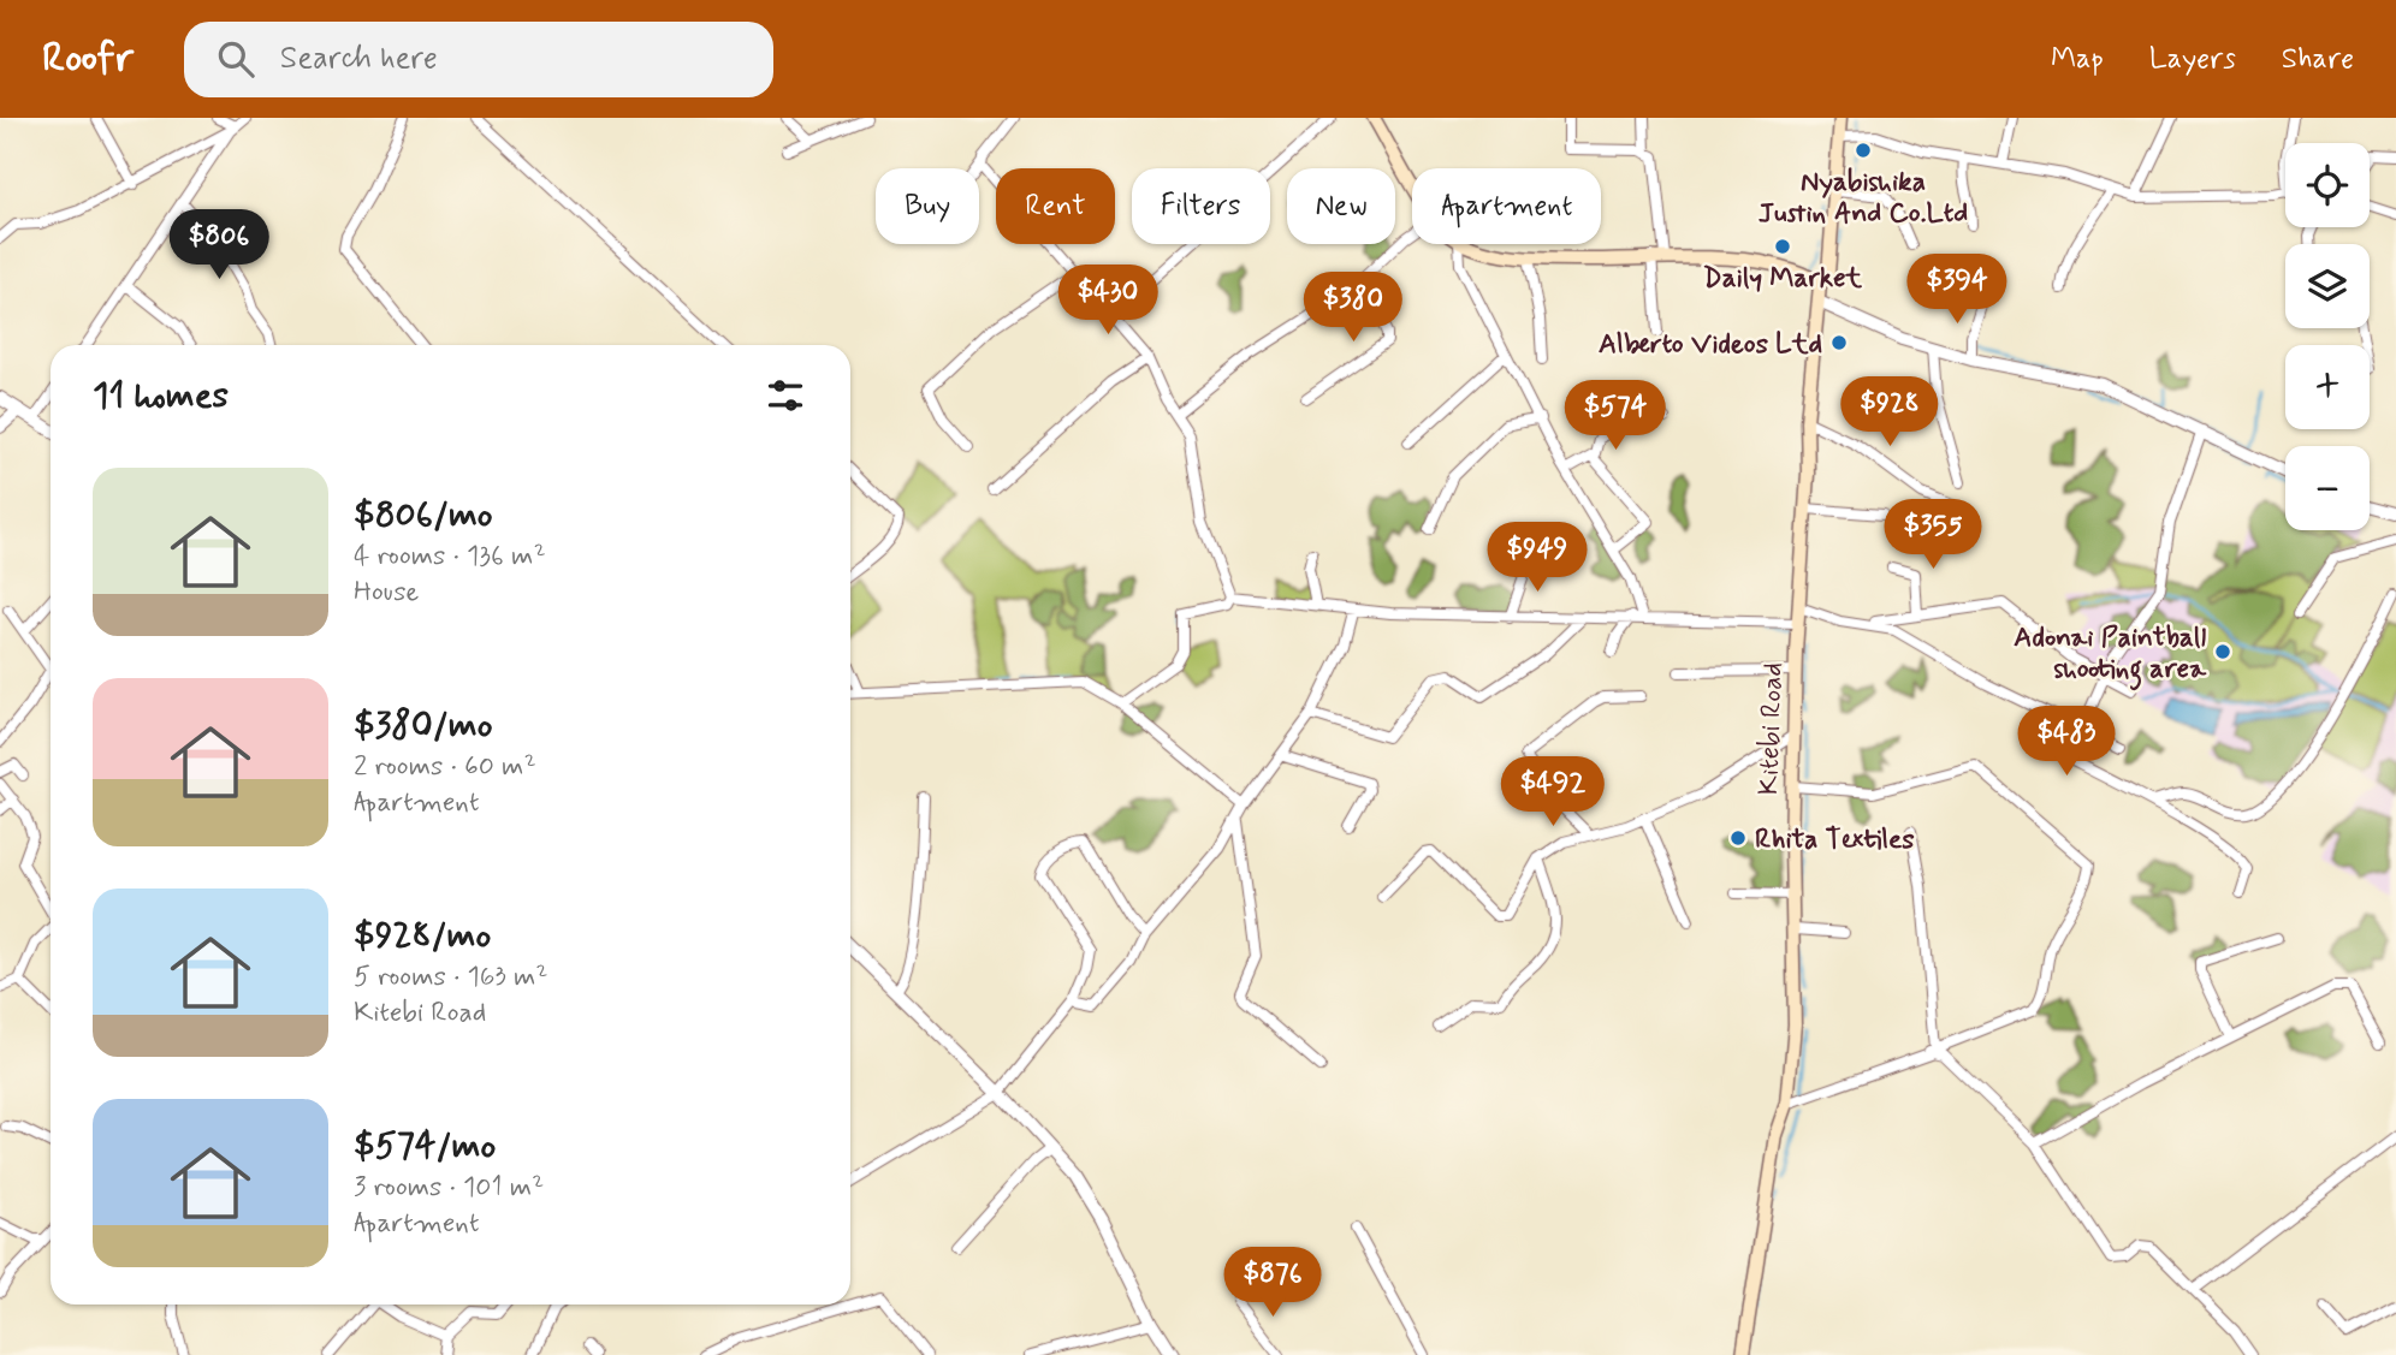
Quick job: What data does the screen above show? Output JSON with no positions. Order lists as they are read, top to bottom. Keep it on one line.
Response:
{"streets":{"main road":["Kitebi Road"]},"places":["Nyabishika Justin And Co.Ltd","Daily Market","Alberto Videos Ltd","Adonai Paintball shooting area","Rhita Textiles"],"page":{"header":"Roofr","search":"Search here","nav":["Map","Layers","Share"],"map_buttons":["+","−"],"chip":["Buy","Rent","Filters","New","Apartment"],"price":["$806","$394","$430","$380","$928","$574","$355","$949","$483","$492","$876"],"heading":"11 homes","list":[{"name":"$806/mo","note":"4 rooms · 136 m² · House"},{"name":"$380/mo","note":"2 rooms · 60 m² · Apartment"},{"name":"$928/mo","note":"5 rooms · 163 m² · Kitebi Road"},{"name":"$574/mo","note":"3 rooms · 101 m² · Apartment"}]}}
